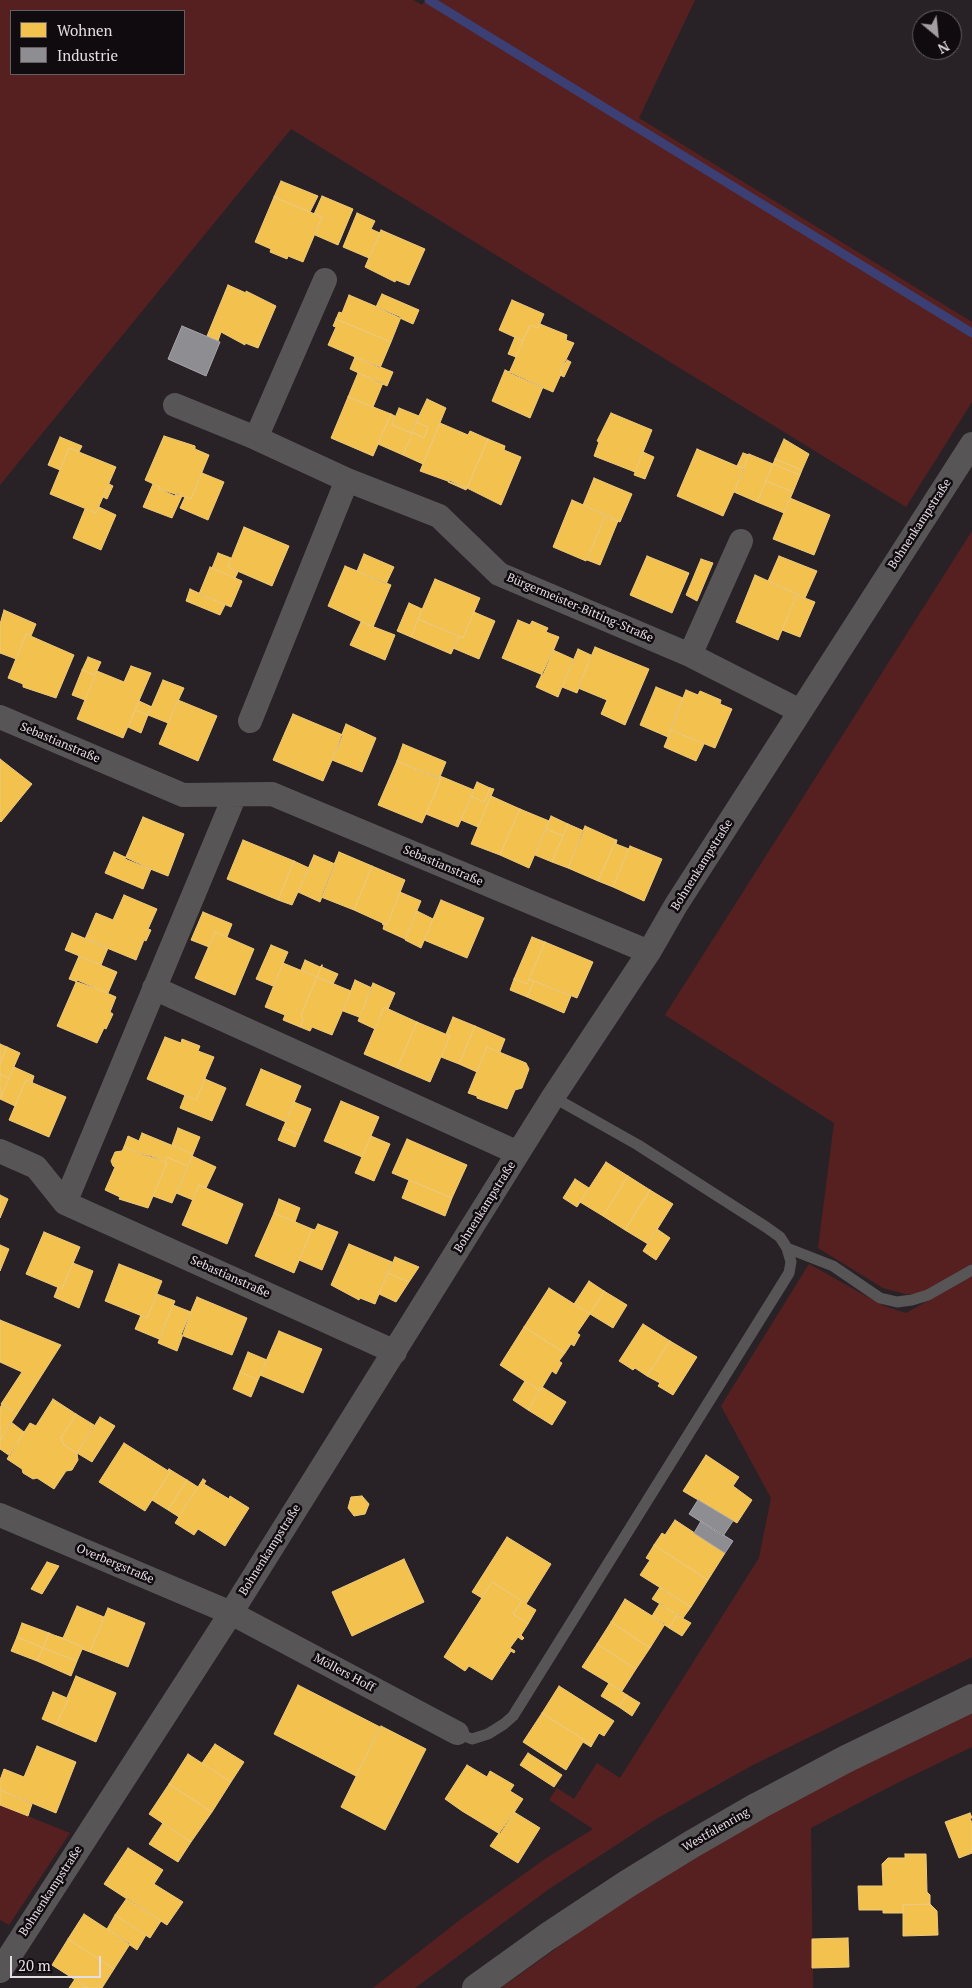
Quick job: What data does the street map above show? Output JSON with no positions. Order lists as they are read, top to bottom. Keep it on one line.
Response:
{"streets":{"street":["Bohnenkampstraße","Bürgermeister-Bitting-Straße","Sebastianstraße","Overbergstraße","Möllers Hoff","Westfalenring"]},"crossings":[["Bohnenkampstraße","Bürgermeister-Bitting-Straße"],["Bohnenkampstraße","Sebastianstraße"],["Bohnenkampstraße","Overbergstraße"],["Bohnenkampstraße","Möllers Hoff"],["Overbergstraße","Möllers Hoff"]],"legend":["Wohnen","Industrie"],"scale_bar":"20 m","north":"bottom right"}
